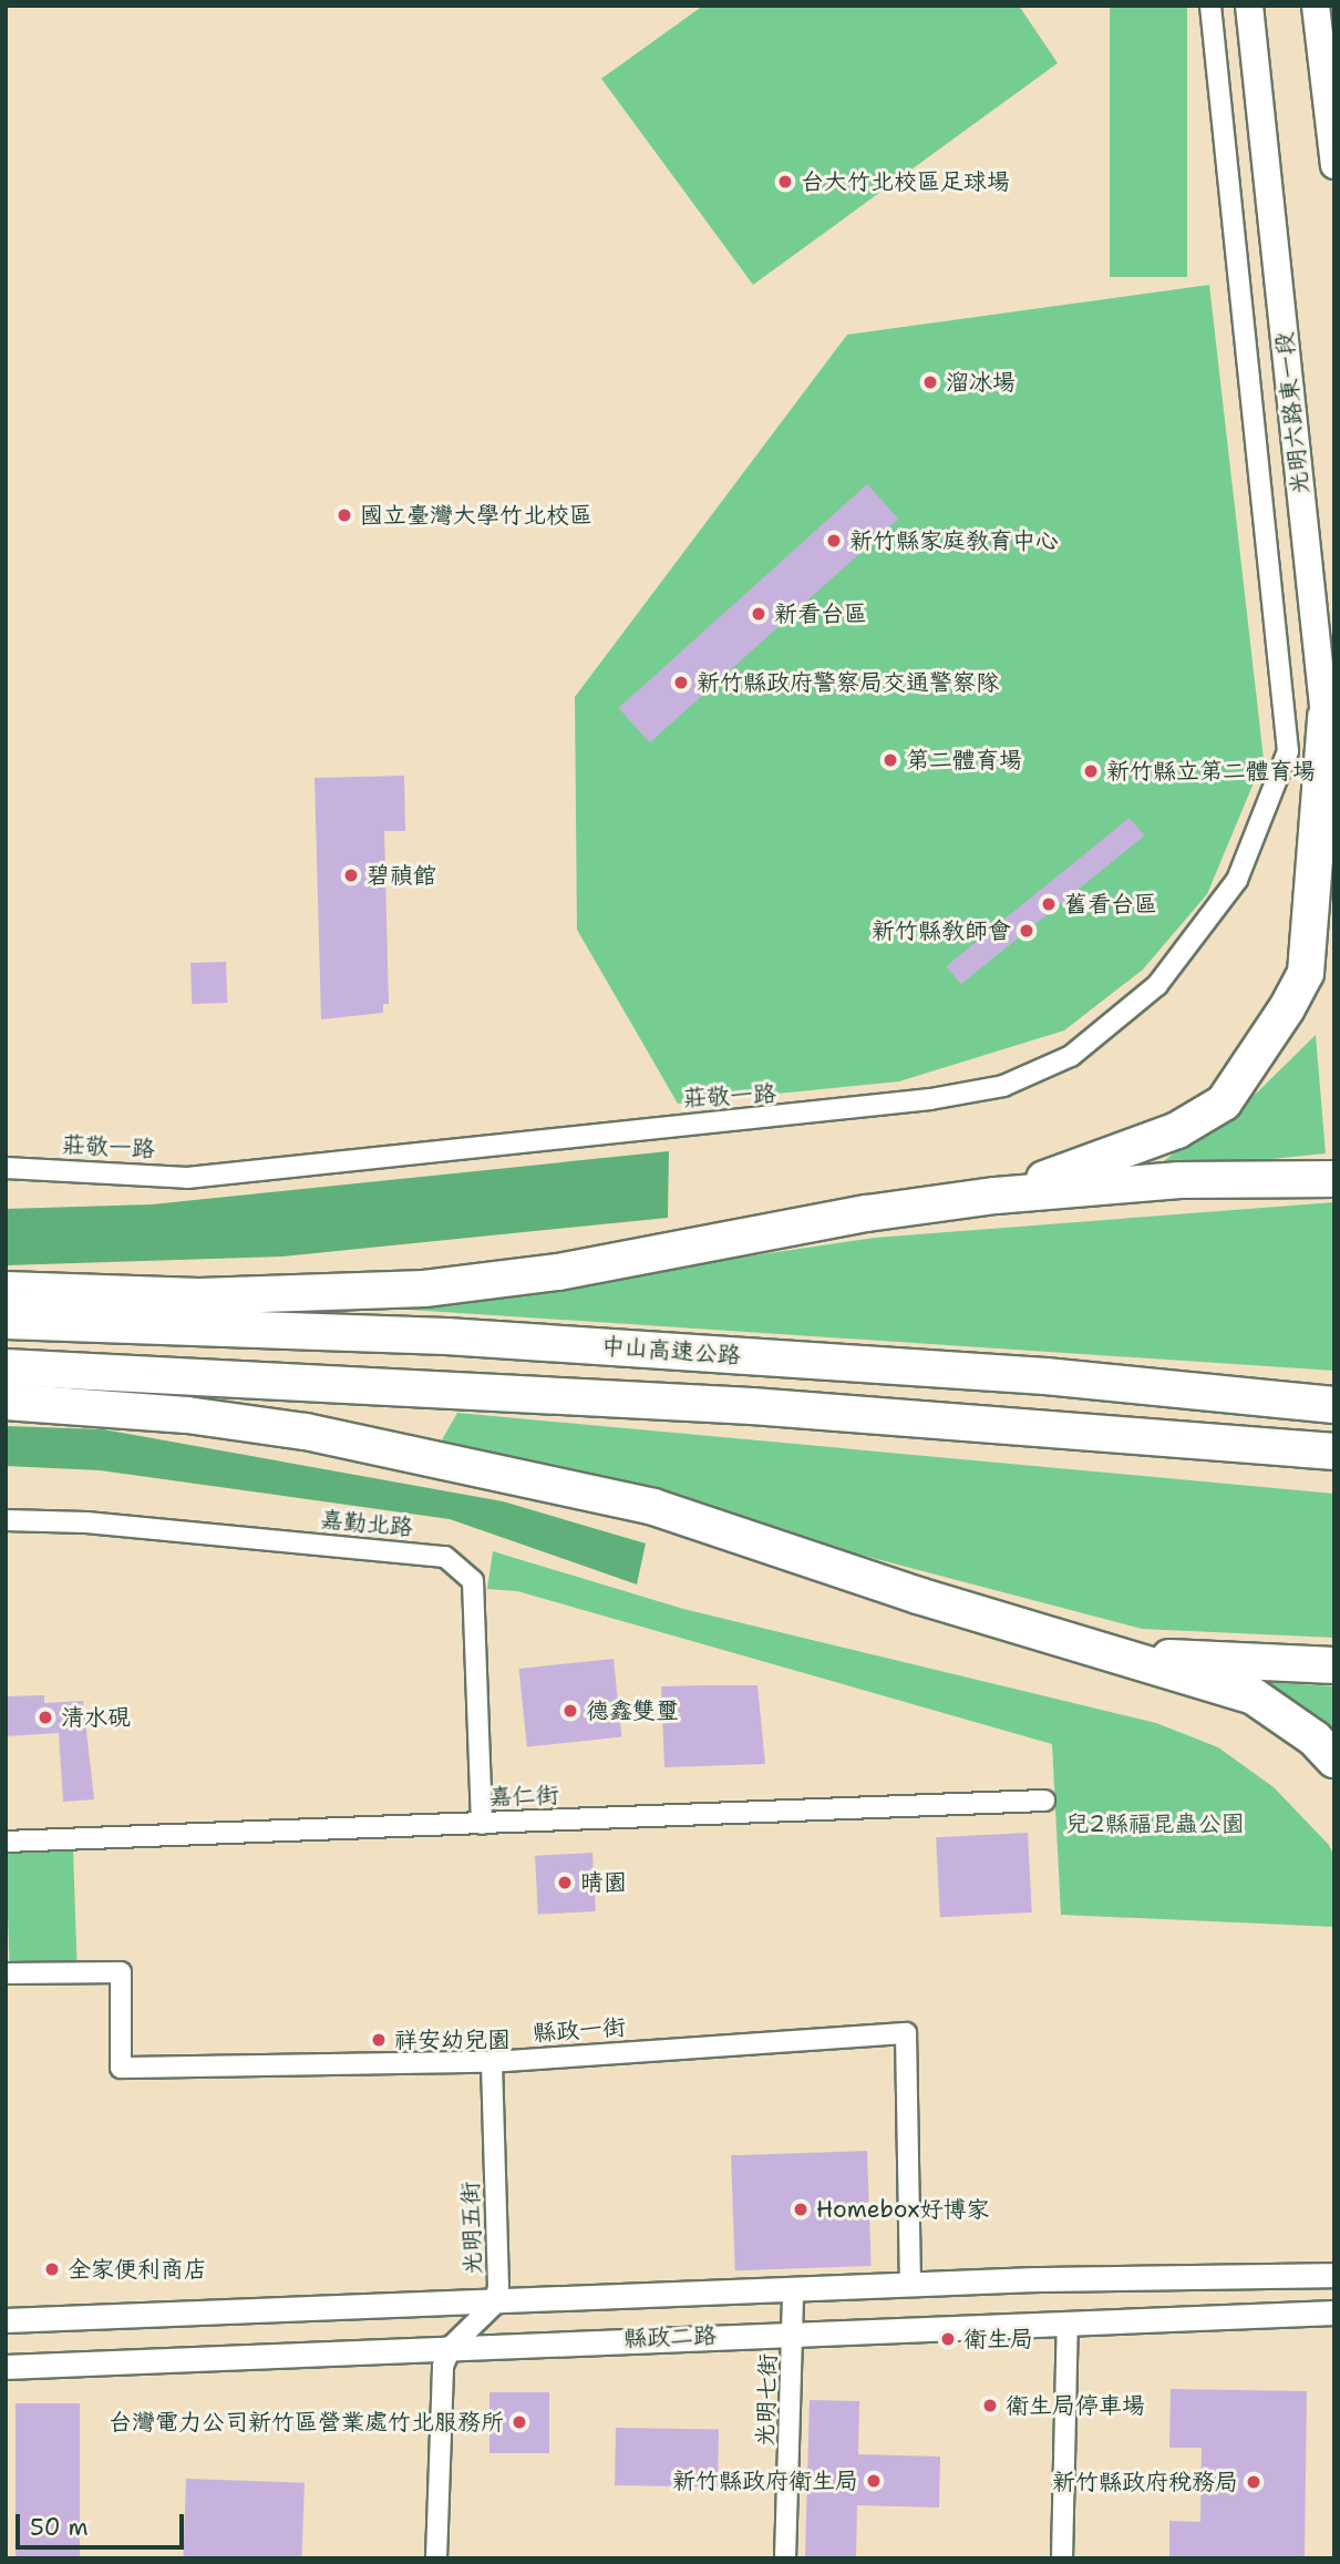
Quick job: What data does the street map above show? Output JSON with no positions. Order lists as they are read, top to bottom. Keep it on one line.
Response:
{"streets":{"highway":["中山高速公路"],"main road":["光明六路東一段"],"street":["莊敬一路","嘉勤北路","嘉仁街","縣政一街","光明五街","縣政二路","光明七街"]},"crossings":[["光明六路東一段","莊敬一路"],["嘉勤北路","嘉仁街"],["縣政一街","光明五街"],["縣政一街","縣政二路"],["光明五街","縣政二路"],["縣政二路","光明七街"]],"parks":["兒2縣福昆蟲公園"],"places":["台大竹北校區足球場","溜冰場","國立臺灣大學竹北校區","新竹縣家庭教育中心","新看台區","新竹縣政府警察局交通警察隊","第二體育場","新竹縣立第二體育場","碧禎館","舊看台區","新竹縣教師會","德鑫雙璽","清水硯","晴園","祥安幼兒園","Homebox好博家","全家便利商店","衛生局","衛生局停車場","台灣電力公司新竹區營業處竹北服務所","新竹縣政府衛生局","新竹縣政府稅務局"],"scale_bar":"50 m"}
